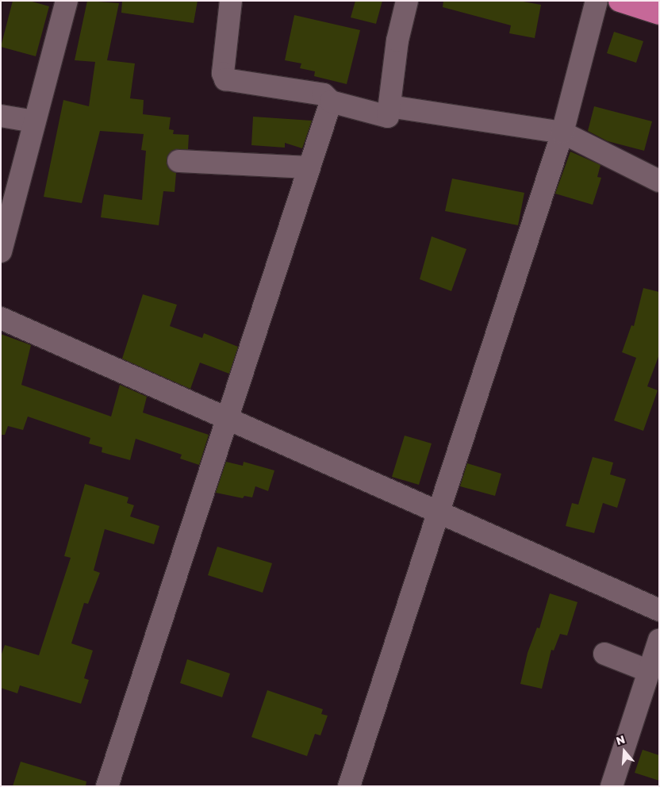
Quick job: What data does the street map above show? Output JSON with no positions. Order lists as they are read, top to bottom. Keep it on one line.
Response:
{"north":"top"}
